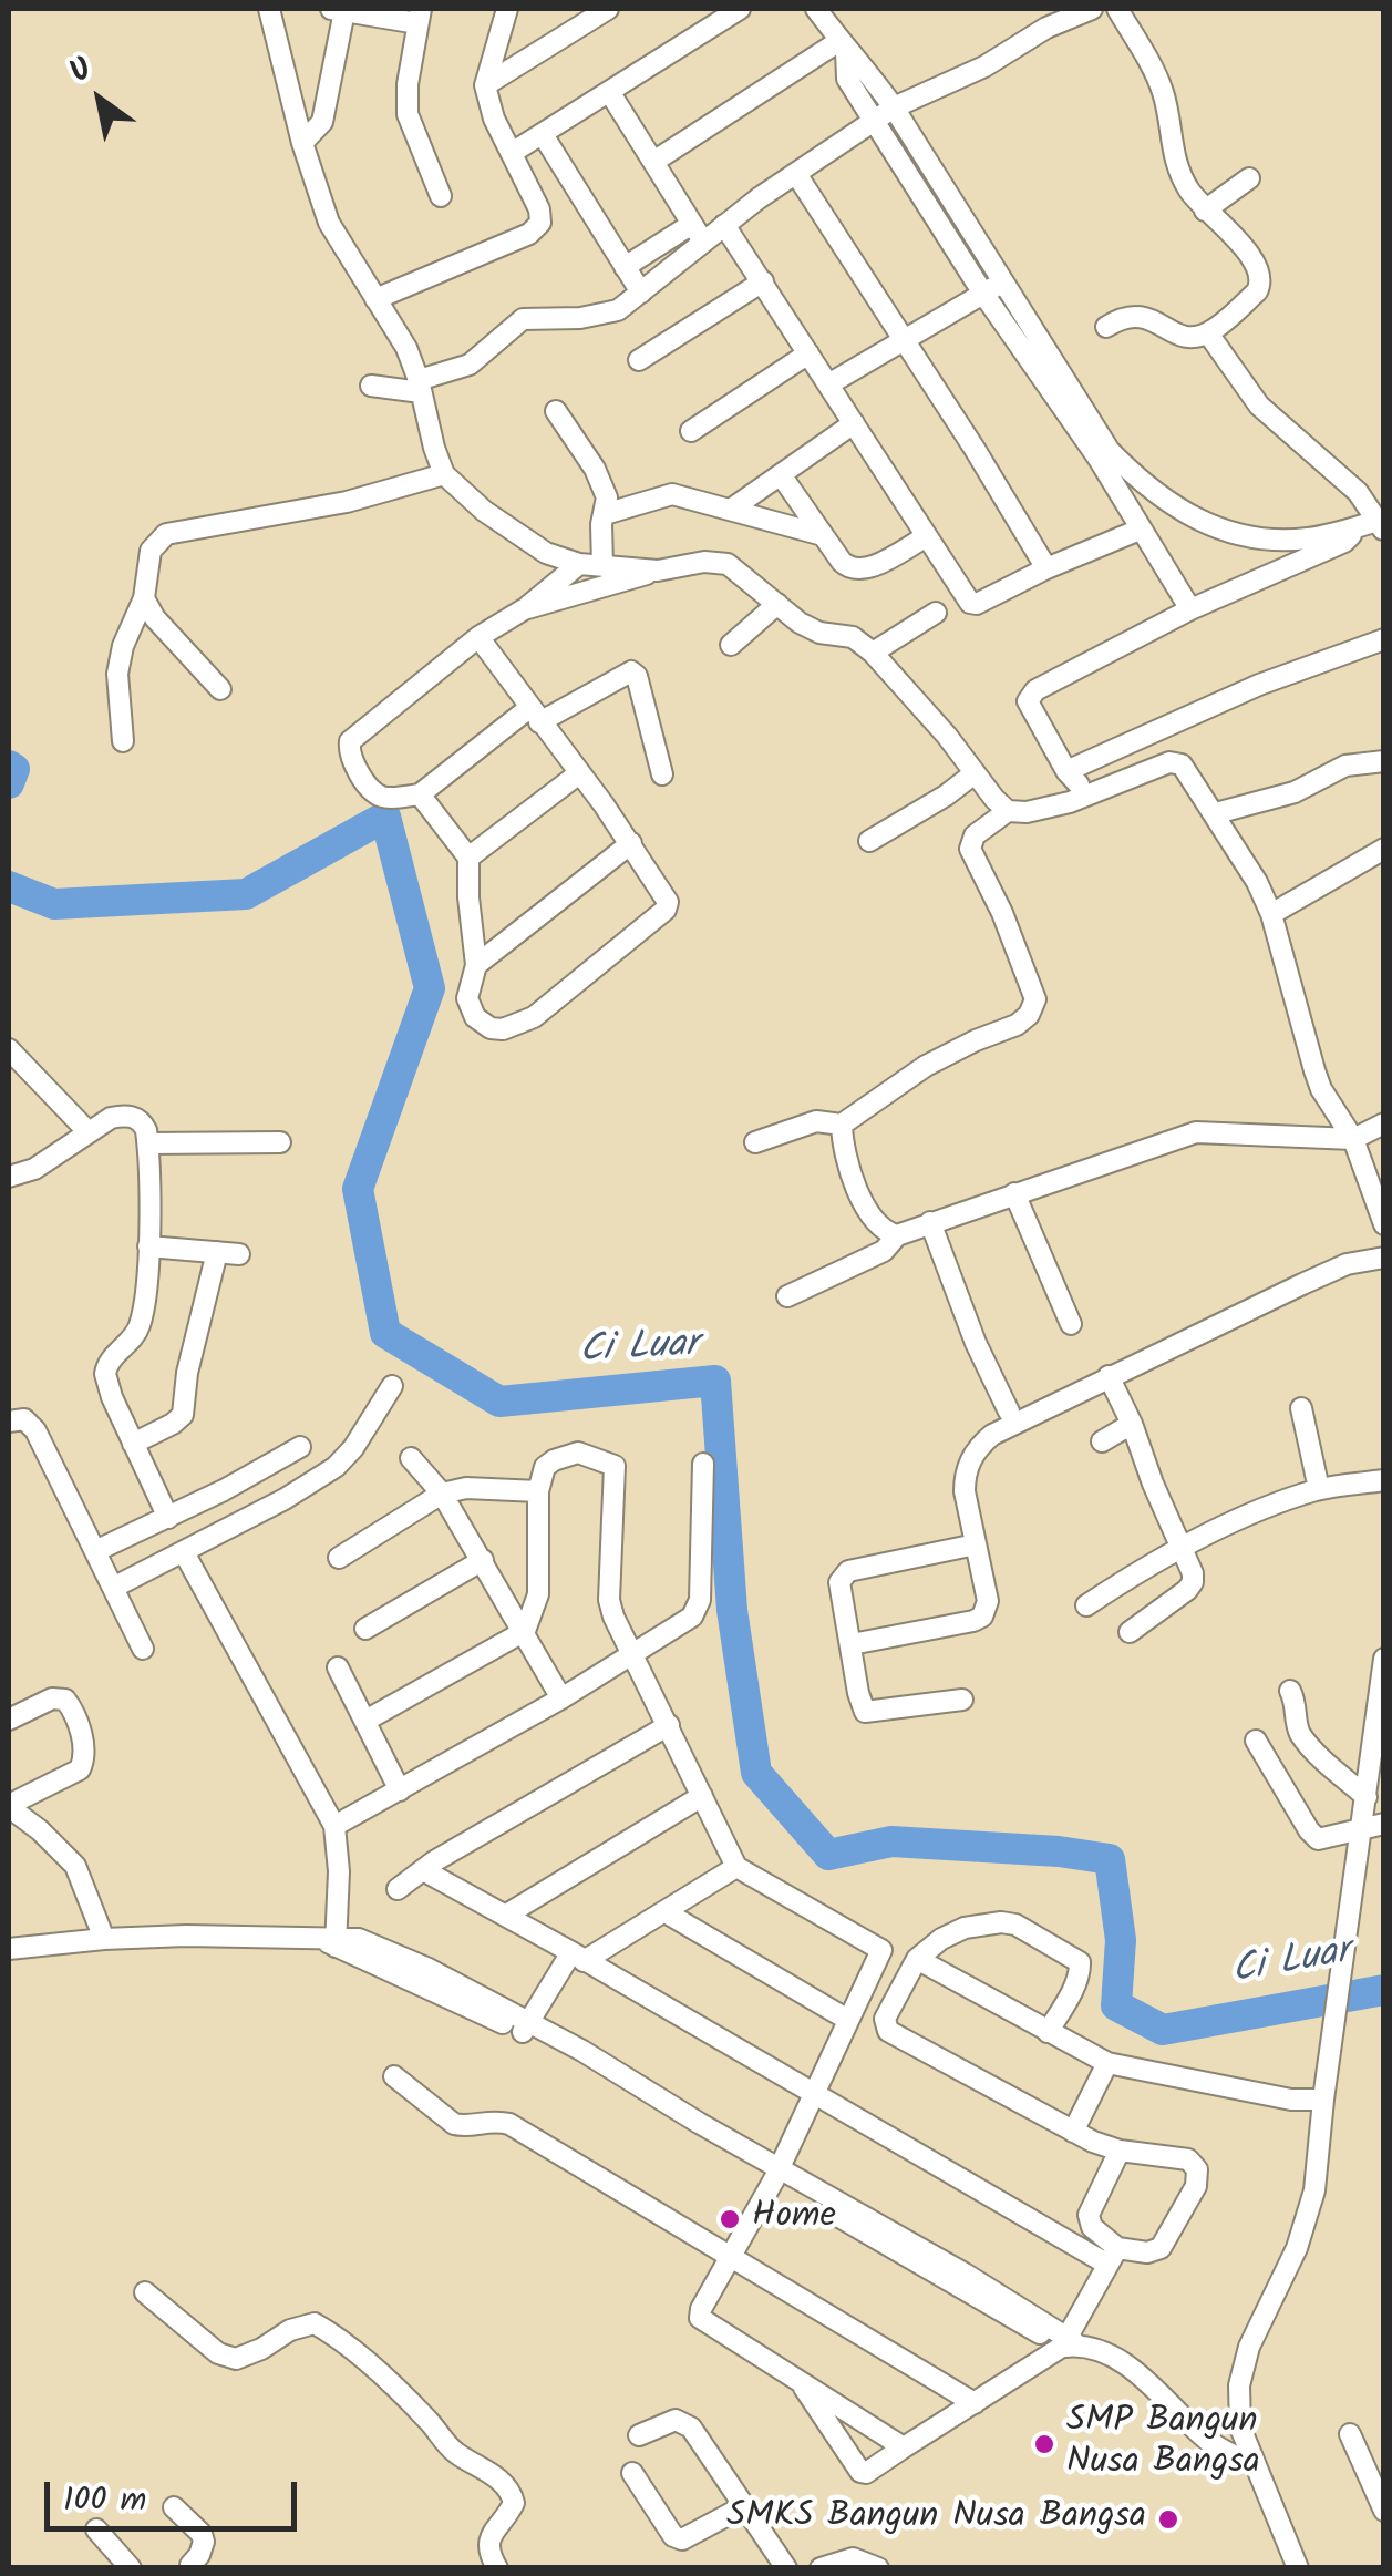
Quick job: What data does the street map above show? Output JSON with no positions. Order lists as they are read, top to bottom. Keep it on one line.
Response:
{"water":["Ci Luar"],"places":["Home","SMP Bangun Nusa Bangsa","SMKS Bangun Nusa Bangsa"],"scale_bar":"100 m","north":"top left"}
